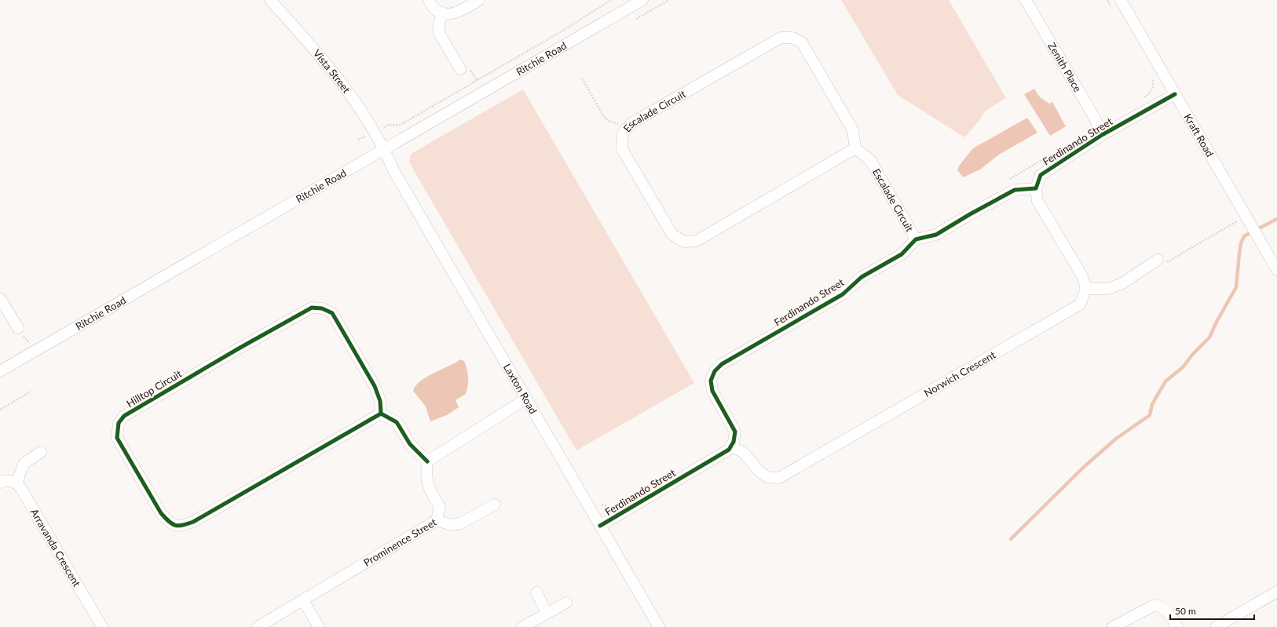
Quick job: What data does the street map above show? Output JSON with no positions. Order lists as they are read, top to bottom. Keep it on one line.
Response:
{"streets":{"street":["Ritchie Road","Zenith Place","Vista Street","Escalade Circuit","Kraft Road","Ferdinando Street","Norwich Crescent","Hilltop Circuit","Laxton Road","Prominence Street","Arravanda Crescent"]},"crossings":[["Ritchie Road","Vista Street"],["Ritchie Road","Laxton Road"],["Zenith Place","Ferdinando Street"],["Vista Street","Laxton Road"],["Escalade Circuit","Ferdinando Street"],["Kraft Road","Ferdinando Street"],["Ferdinando Street","Norwich Crescent"],["Ferdinando Street","Laxton Road"]],"scale_bar":"50 m"}
